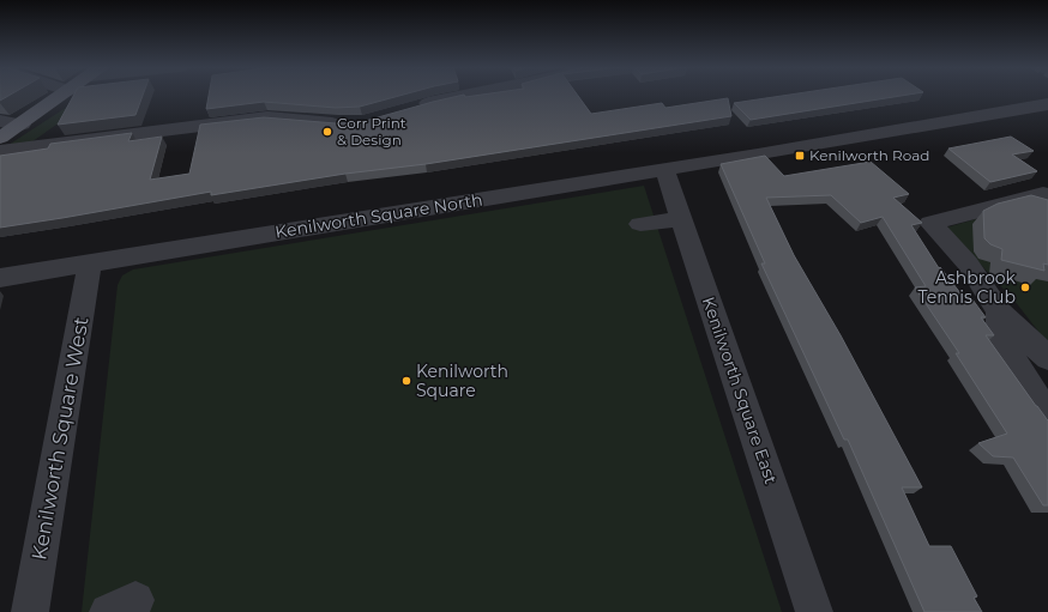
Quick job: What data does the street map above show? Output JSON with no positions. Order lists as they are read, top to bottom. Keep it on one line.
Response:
{"streets":{"street":["Kenilworth Square North","Kenilworth Square East","Kenilworth Square West"]},"crossings":[["Kenilworth Square North","Kenilworth Square East"],["Kenilworth Square North","Kenilworth Square West"]],"places":{"other":["Corr Print & Design","Ashbrook Tennis Club","Kenilworth Square"],"transit":["Kenilworth Road"]}}
